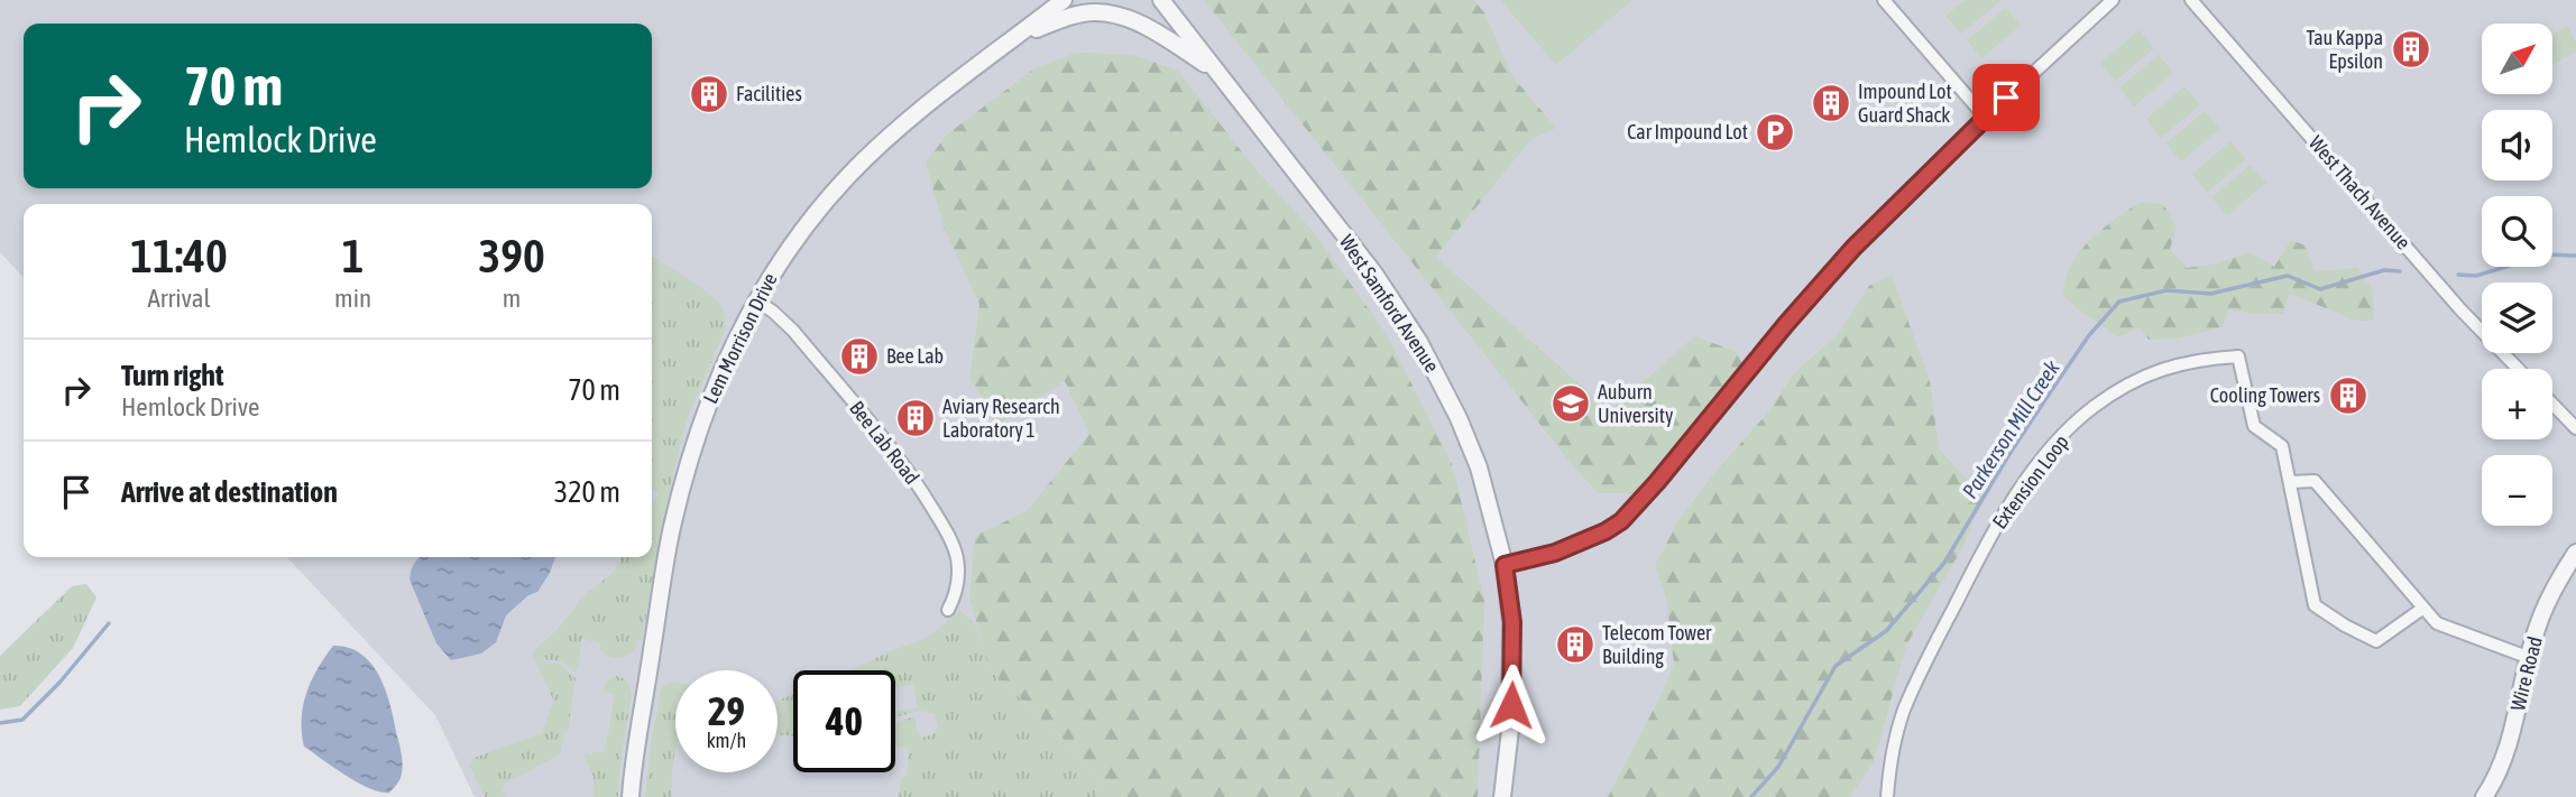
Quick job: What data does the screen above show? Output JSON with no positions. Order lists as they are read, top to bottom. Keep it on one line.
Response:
{"streets":{"street":["West Thach Avenue","West Samford Avenue","Lem Morrison Drive","Bee Lab Road","Extension Loop","Wire Road"]},"crossings":[["Lem Morrison Drive","Bee Lab Road"]],"water":["Parkerson Mill Creek"],"places":{"building":["Tau Kappa Epsilon","Facilities","Impound Lot Guard Shack","Bee Lab","Cooling Towers","Aviary Research Laboratory 1","Telecom Tower Building"],"parking":["Car Impound Lot"],"school or university":["Auburn University"]},"north":"top right","page":{"map_buttons":["+","−"],"turn":["70 m","Hemlock Drive"],"eta":["11:40","Arrival","1","min","390","m"],"list":[{"name":"Turn right","note":"Hemlock Drive","value":"70 m"},{"name":"Arrive at destination","value":"320 m"}],"speed":"29 km/h","limit":"40"}}
